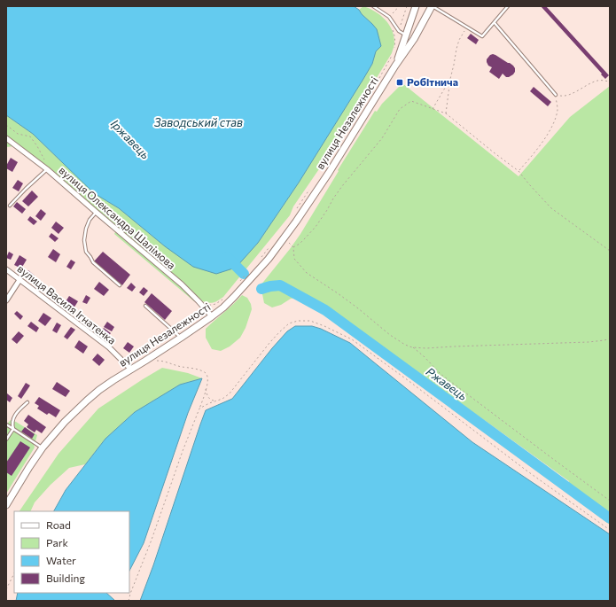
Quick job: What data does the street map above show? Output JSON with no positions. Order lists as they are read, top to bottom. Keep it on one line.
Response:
{"streets":{"main road":["вулиця Незалежності"],"street":["вулиця Олександра Шалімова","вулиця Василя Ігнатенка"]},"crossings":[["вулиця Незалежності","вулиця Олександра Шалімова"],["вулиця Незалежності","вулиця Василя Ігнатенка"]],"water":["Заводський став","Іржавець","Ржавець"],"places":{"transit":["Робітнича"]},"legend":["Road","Park","Water","Building"]}
